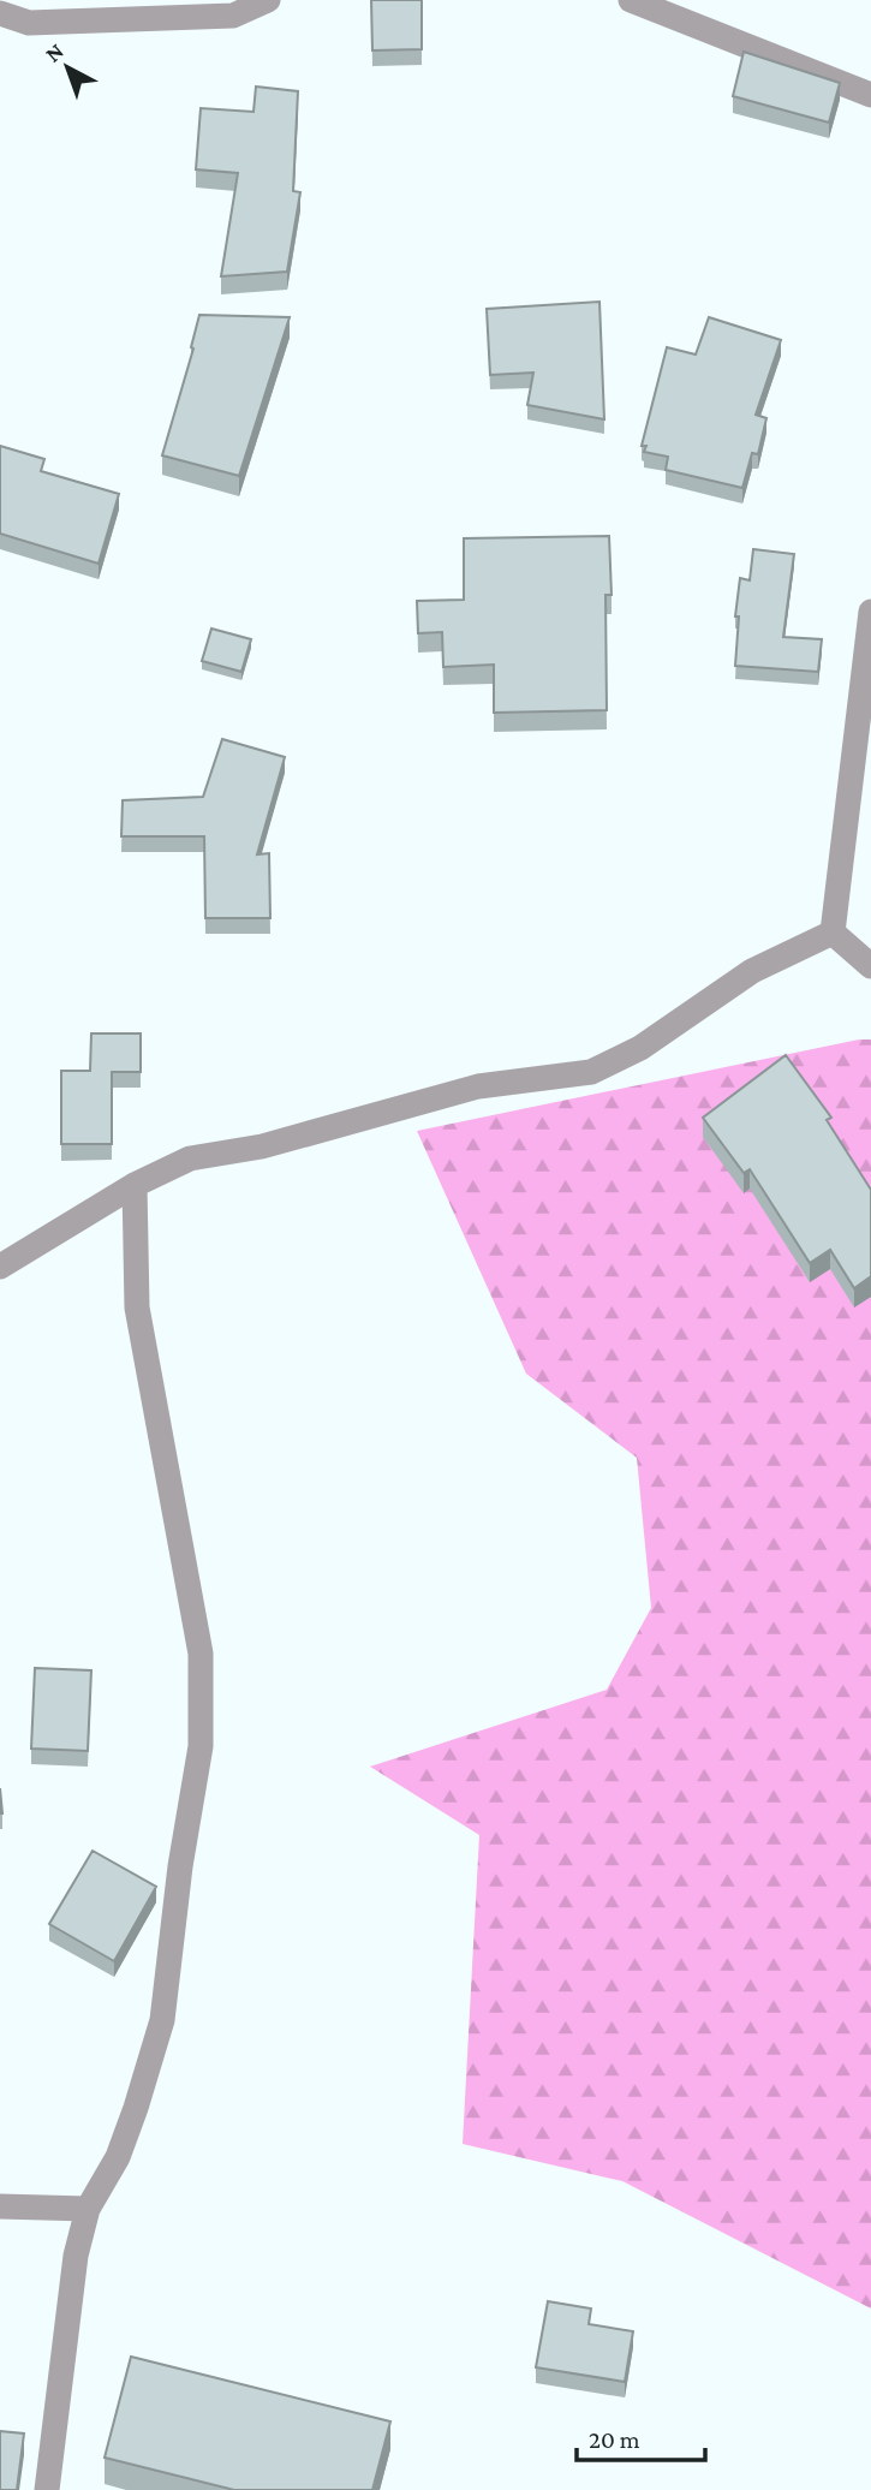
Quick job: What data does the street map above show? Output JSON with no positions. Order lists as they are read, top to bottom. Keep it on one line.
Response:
{"scale_bar":"20 m","north":"top left"}
